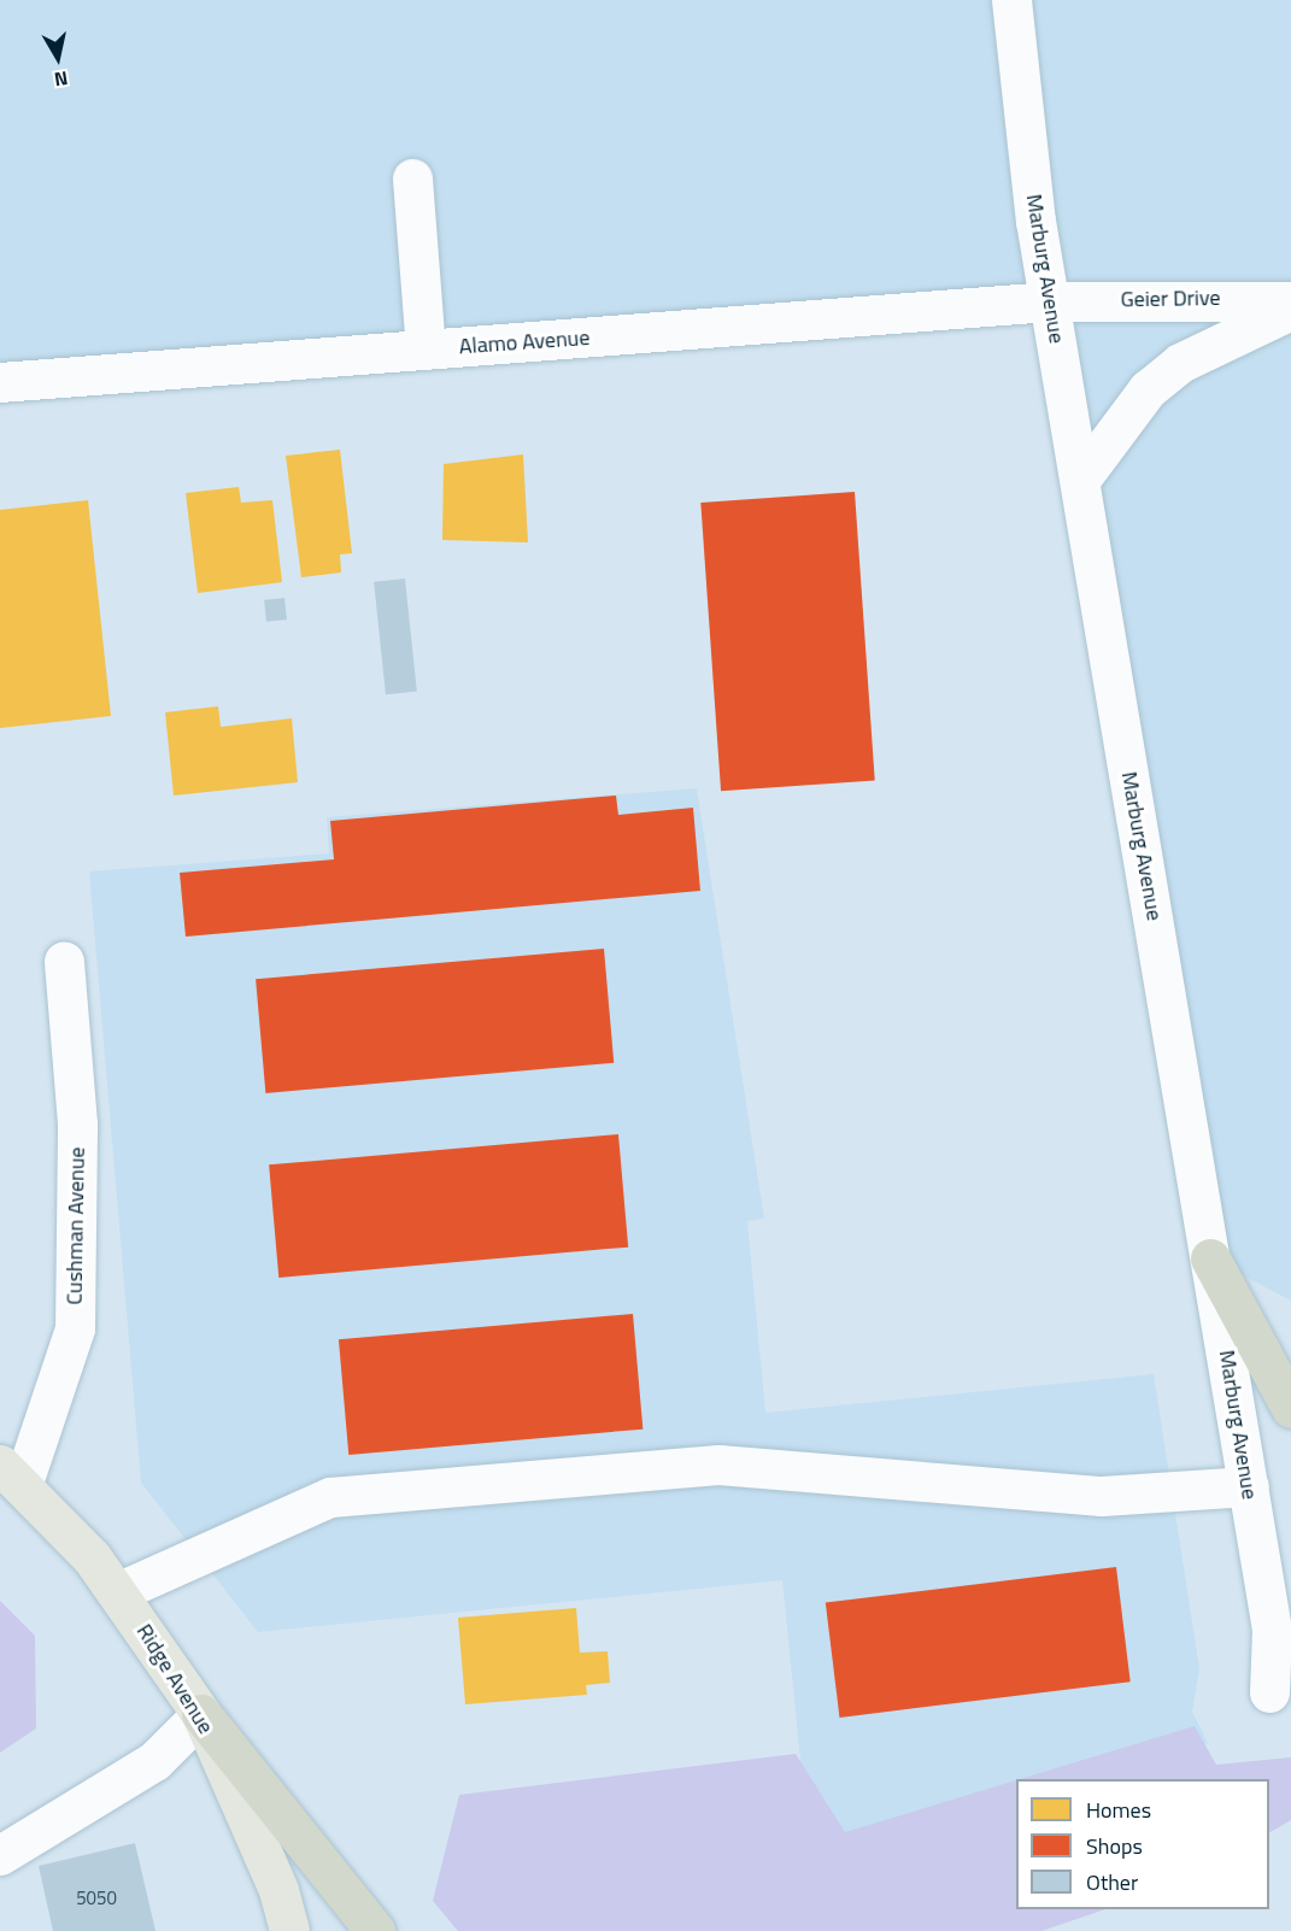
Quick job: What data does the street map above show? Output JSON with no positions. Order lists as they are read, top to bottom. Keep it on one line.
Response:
{"streets":{"main road":["Ridge Avenue"],"street":["Marburg Avenue","Geier Drive","Alamo Avenue","Cushman Avenue"]},"crossings":[["Marburg Avenue","Geier Drive"],["Marburg Avenue","Alamo Avenue"],["Geier Drive","Alamo Avenue"],["Cushman Avenue","Ridge Avenue"]],"house_numbers":["5050"],"legend":["Homes","Shops","Other"],"north":"bottom"}
